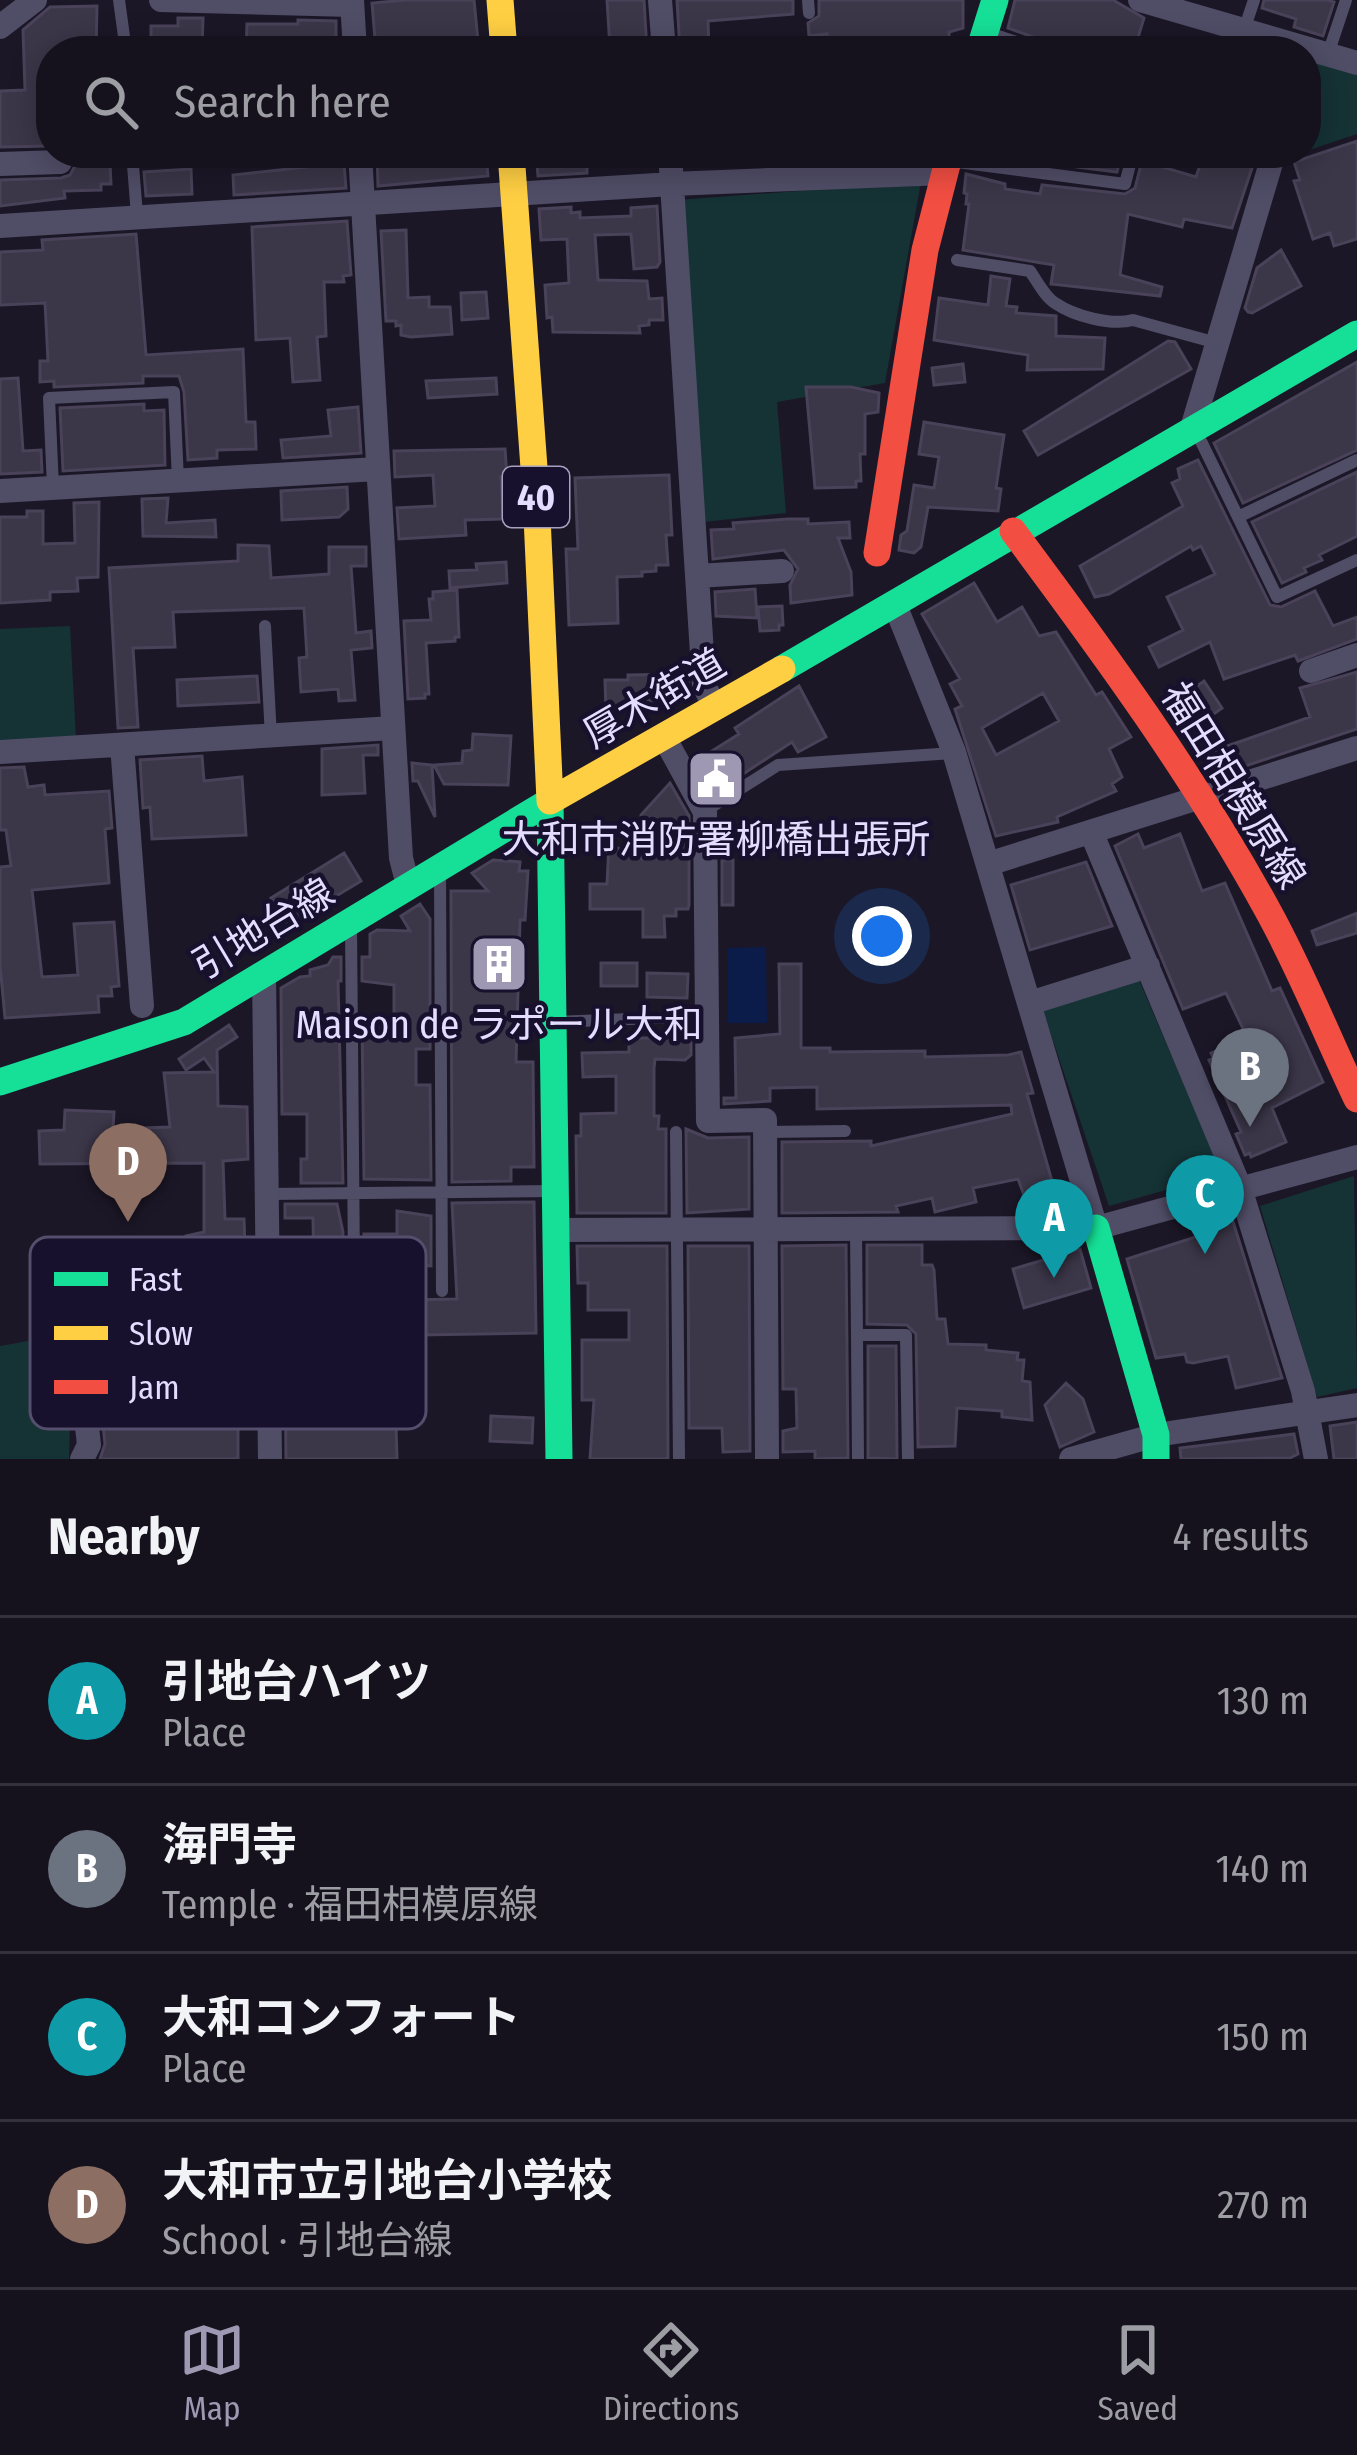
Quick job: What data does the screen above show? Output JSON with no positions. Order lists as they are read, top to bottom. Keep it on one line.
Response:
{"streets":{"street":["40","厚木街道","福田相模原線","引地台線"]},"crossings":[["厚木街道","福田相模原線"],["厚木街道","引地台線"]],"places":{"public building":["大和市消防署柳橋出張所"],"building":["Maison de ラポール大和"]},"legend":["Fast","Slow","Jam"],"page":{"search":"Search here","pins":["B","D","C","A"],"heading":["Nearby","4 results"],"list":[{"mark":"A","name":"引地台ハイツ","note":"Place","value":"130 m"},{"mark":"B","name":"海門寺","note":"Temple · 福田相模原線","value":"140 m"},{"mark":"C","name":"大和コンフォート","note":"Place","value":"150 m"},{"mark":"D","name":"大和市立引地台小学校","note":"School · 引地台線","value":"270 m"}],"nav":["Map","Directions","Saved"]}}
